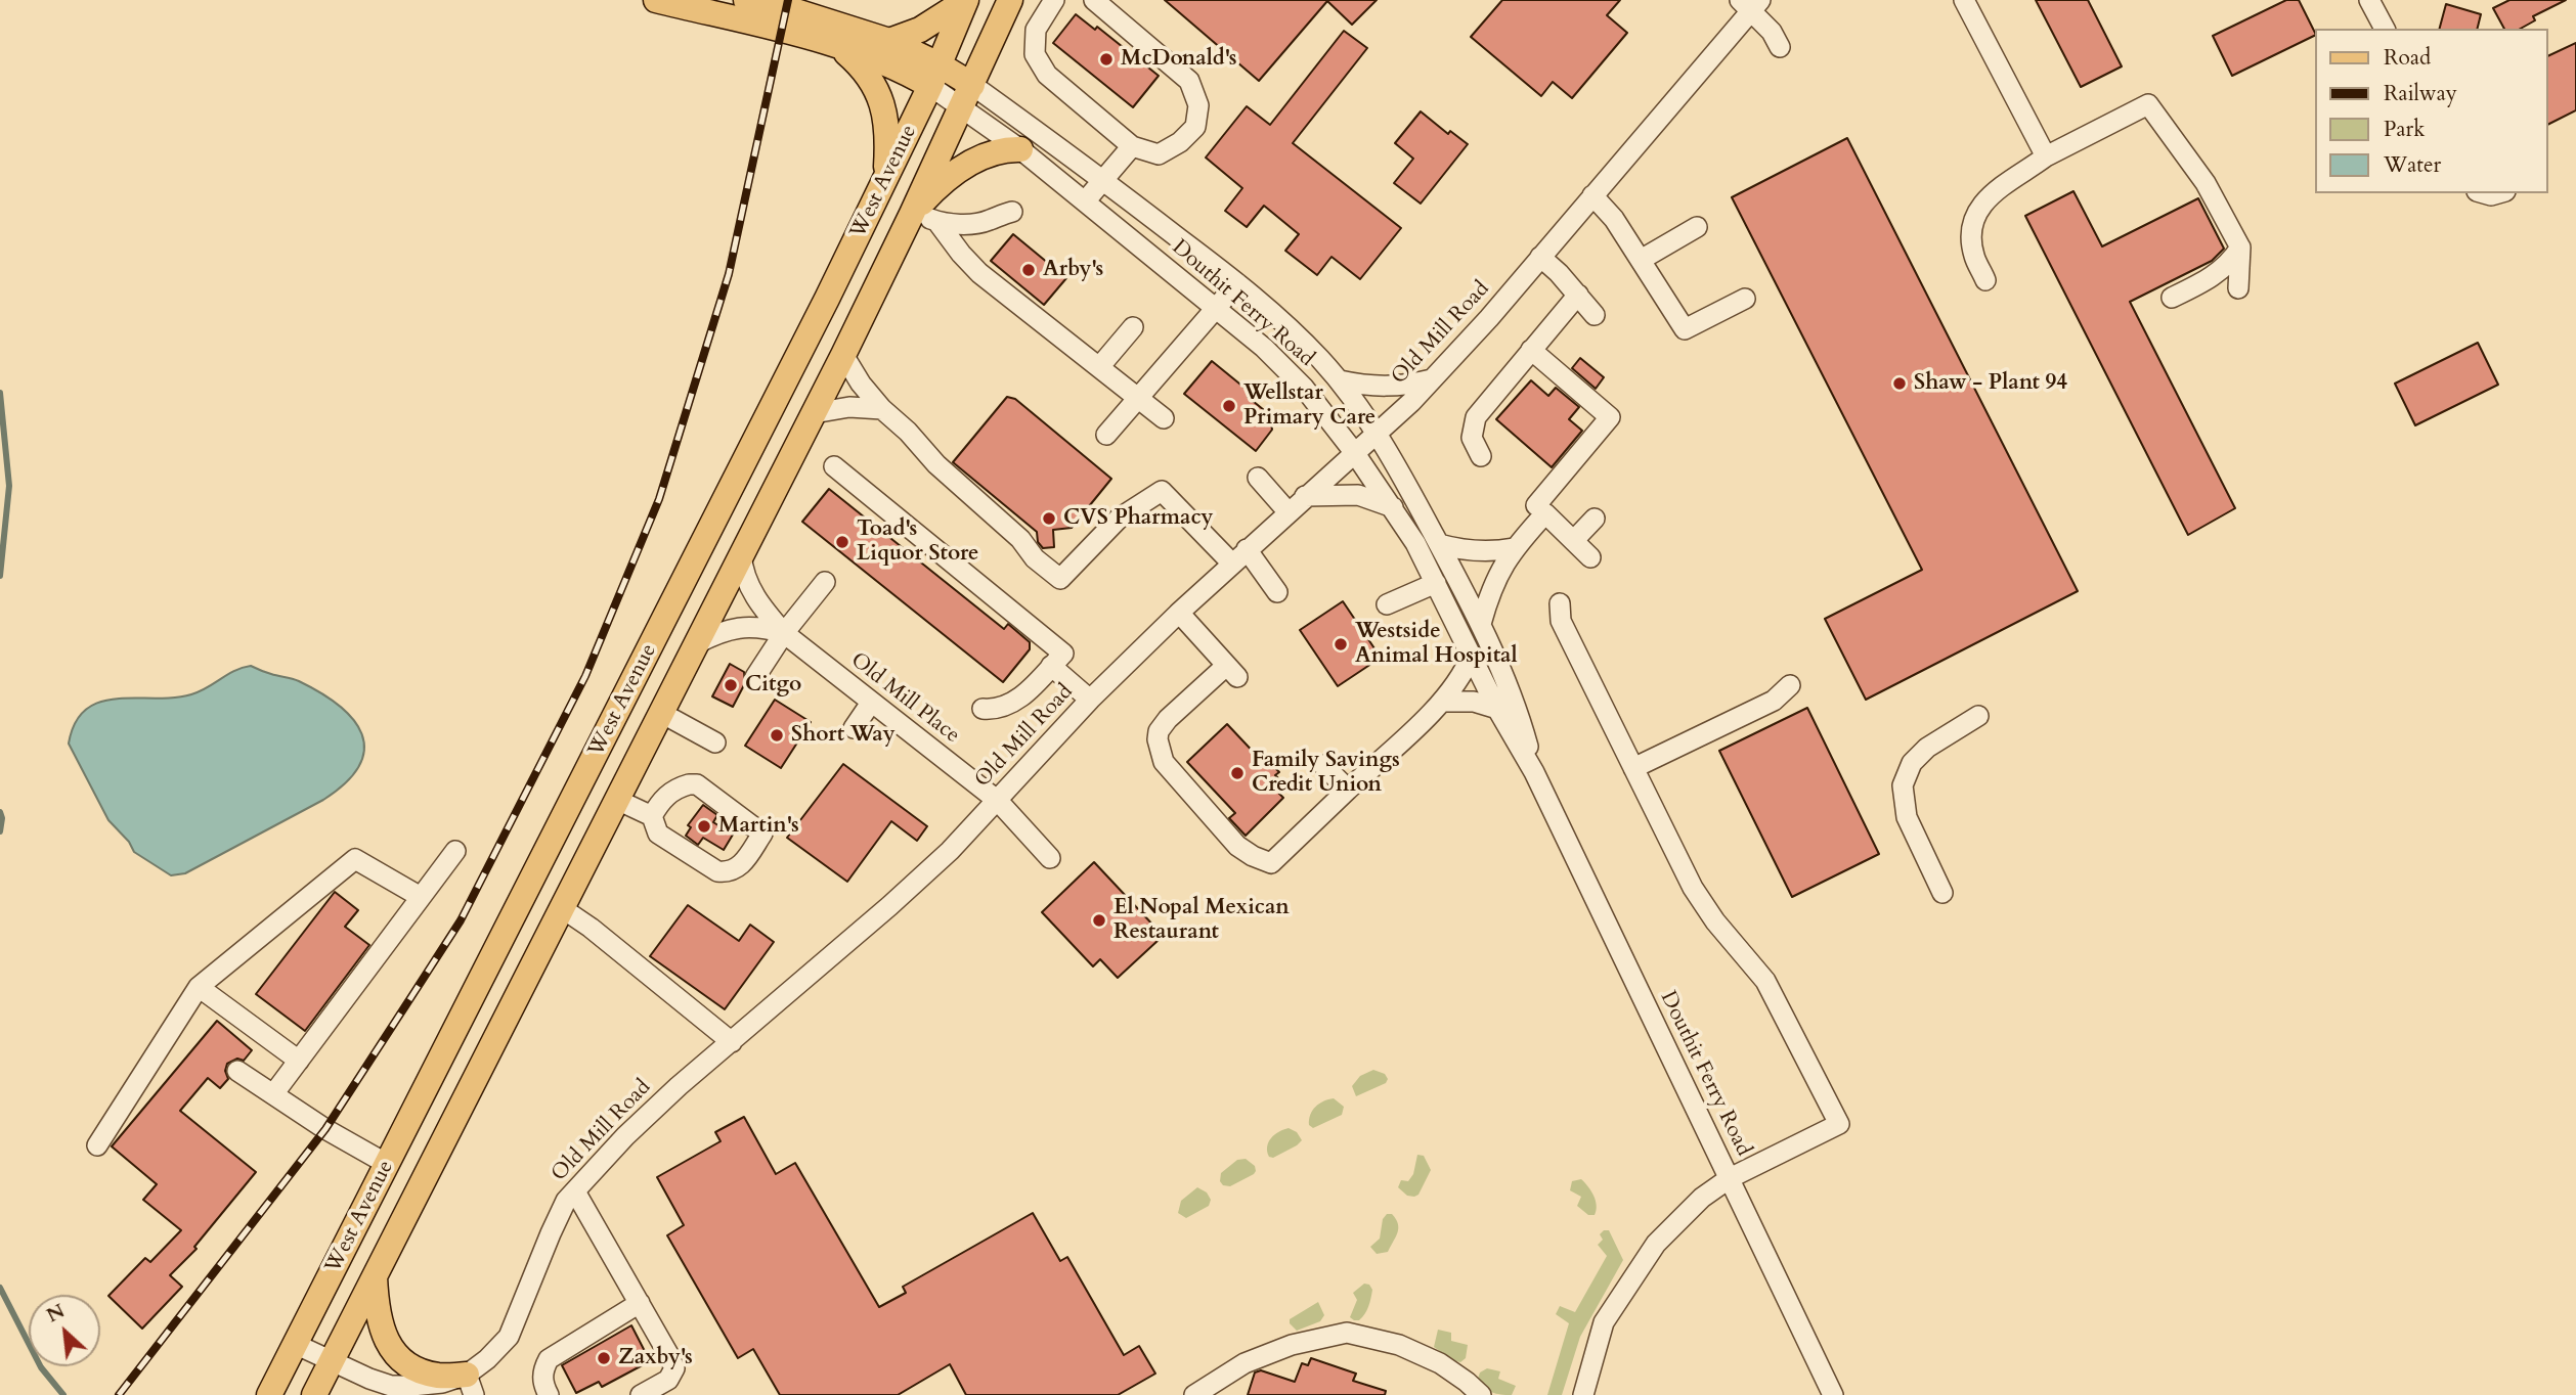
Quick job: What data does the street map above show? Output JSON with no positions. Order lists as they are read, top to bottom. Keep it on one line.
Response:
{"streets":{"main road":["West Avenue"],"street":["Douthit Ferry Road","Old Mill Road","Old Mill Place"]},"crossings":[["West Avenue","Douthit Ferry Road"],["West Avenue","Old Mill Road"],["West Avenue","Old Mill Place"],["Douthit Ferry Road","Old Mill Road"],["Old Mill Road","Old Mill Place"]],"places":["McDonald's","Arby's","Shaw - Plant 94","Wellstar Primary Care","CVS Pharmacy","Toad's Liquor Store","Westside Animal Hospital","Citgo","Short Way","Family Savings Credit Union","Martin's","El Nopal Mexican Restaurant","Zaxby's"],"legend":["Road","Railway","Park","Water"],"north":"top left"}
